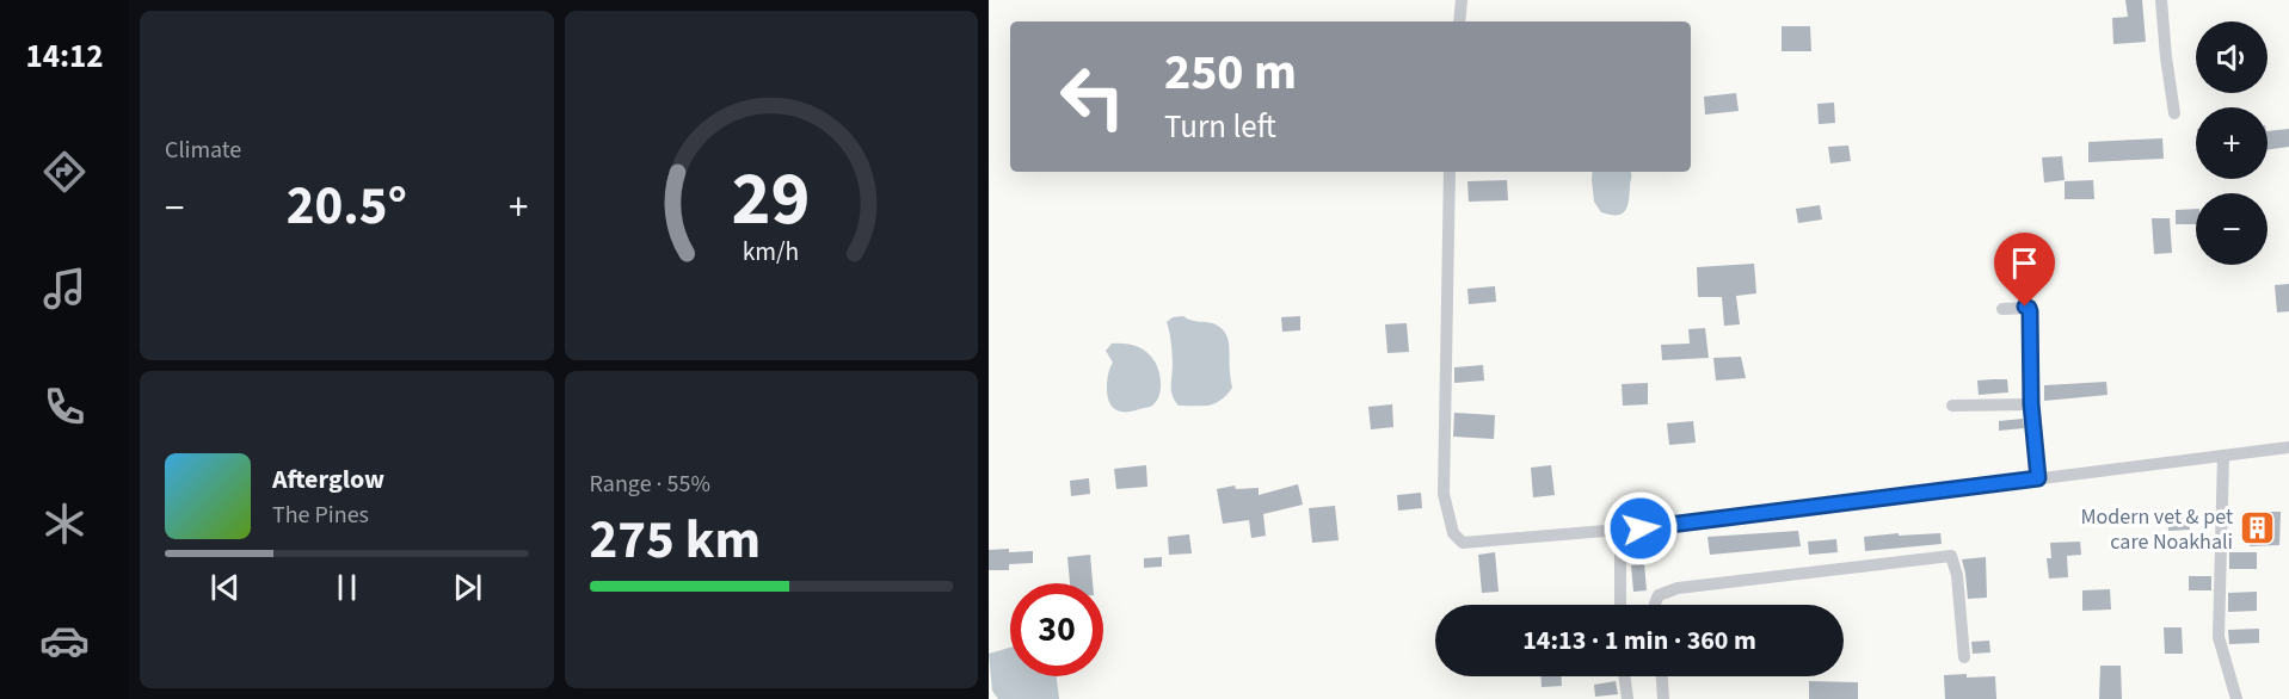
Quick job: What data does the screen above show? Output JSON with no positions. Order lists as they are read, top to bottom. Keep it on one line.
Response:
{"places":{"building":["Modern vet & pet care Noakhali"]},"page":{"tabs":"14:12","tile":["Climate",["Range · 55%","275 km"]],"map_buttons":["+","−"],"turn":["250 m","Turn left"],"heat":["−","20.5°","+"],"song":["Afterglow","The Pines"],"limit":"30","trip":"14:13 · 1 min · 360 m","gauge":["29","km/h"]}}
